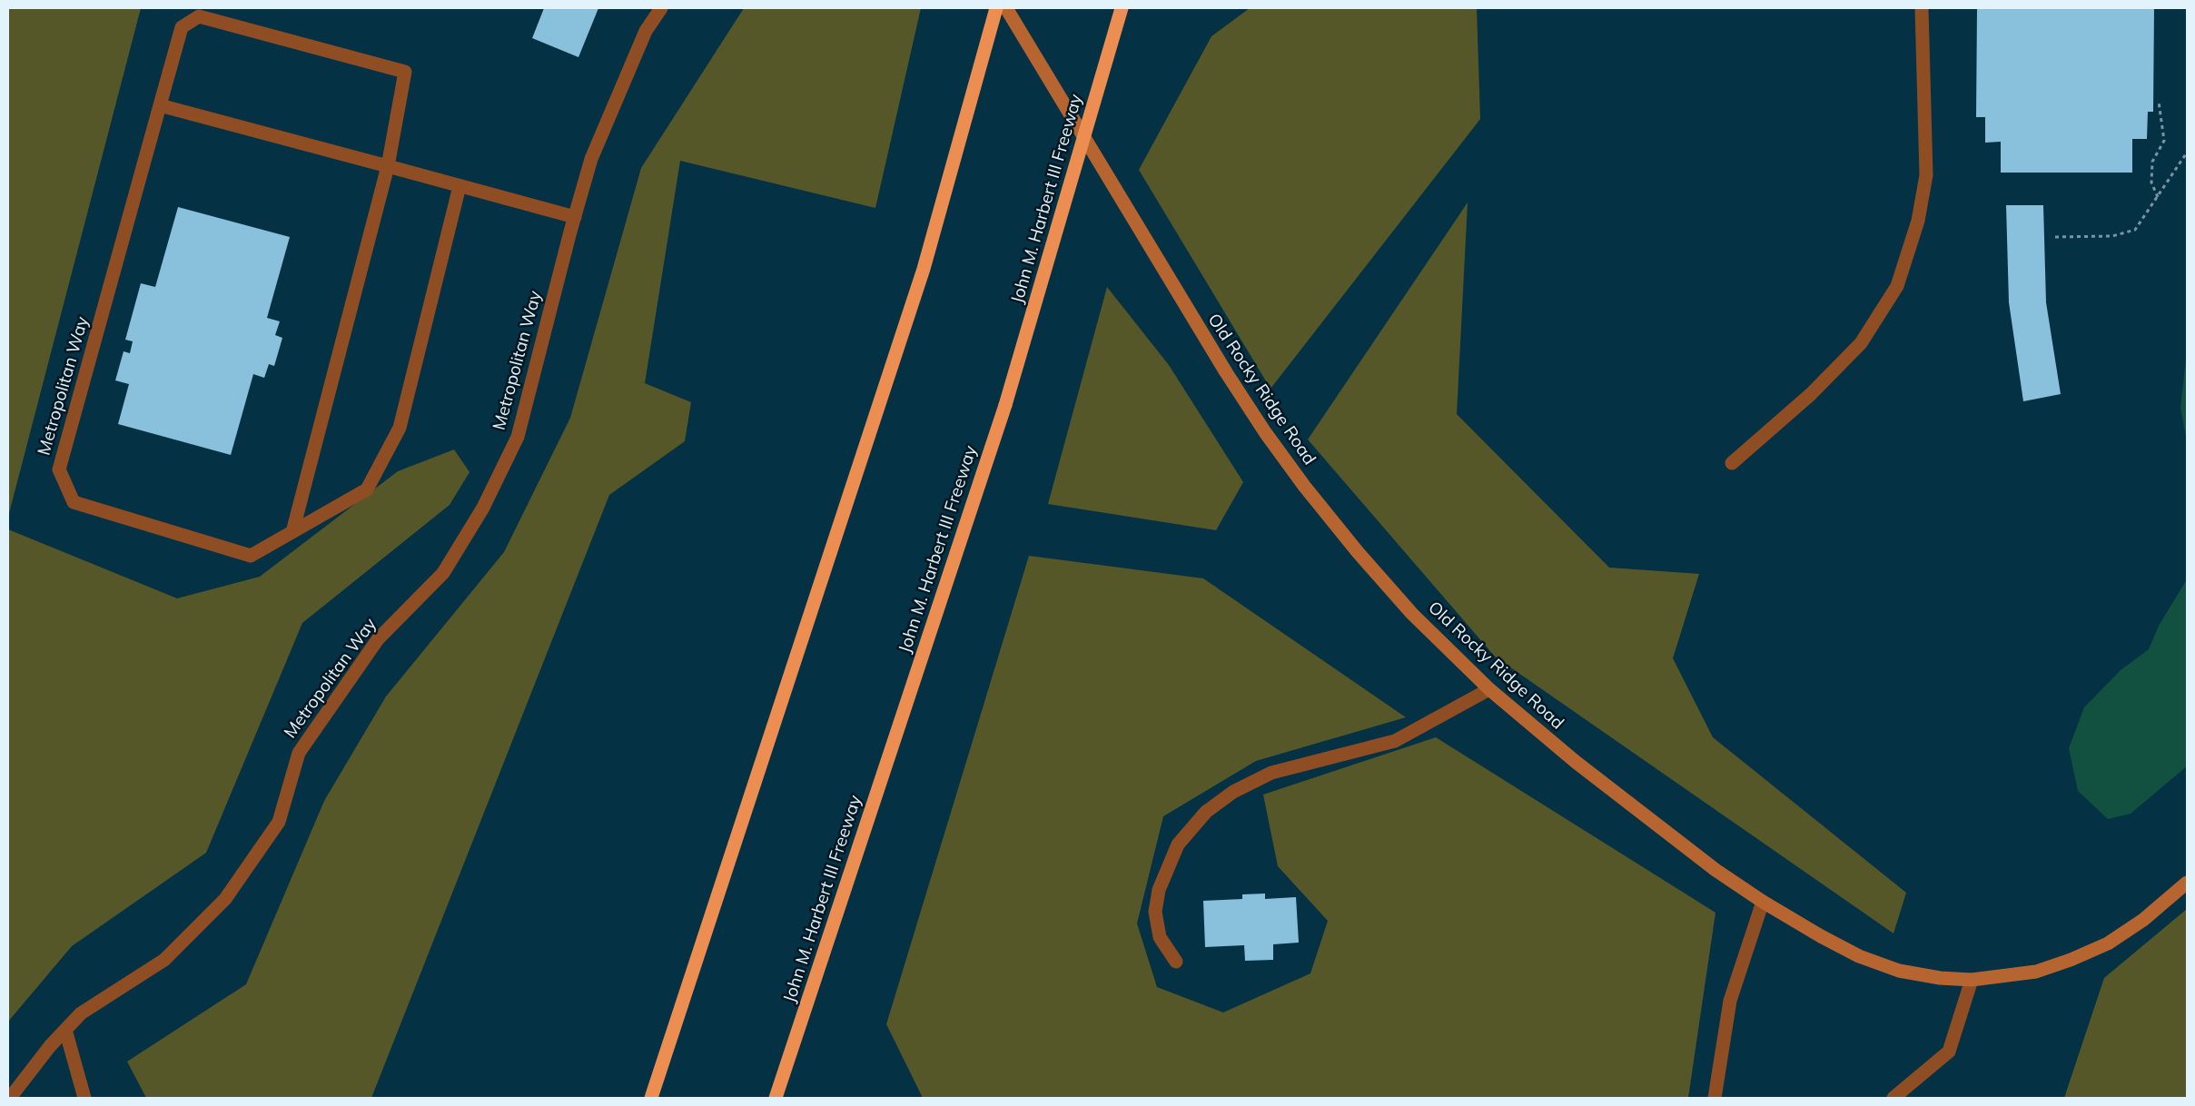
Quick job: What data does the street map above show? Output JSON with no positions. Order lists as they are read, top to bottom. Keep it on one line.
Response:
{"streets":{"highway":["John M. Harbert III Freeway"],"street":["Metropolitan Way","Old Rocky Ridge Road"]}}
